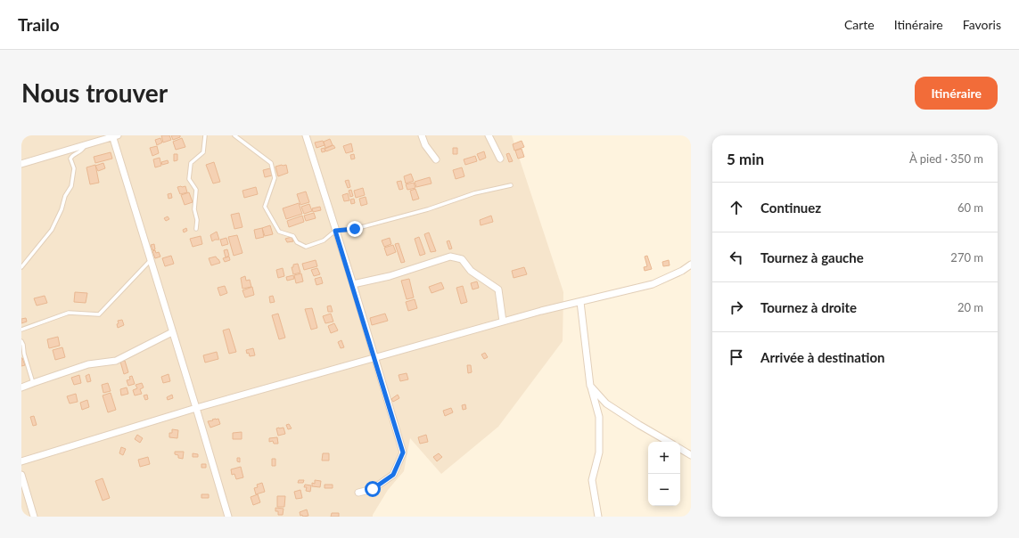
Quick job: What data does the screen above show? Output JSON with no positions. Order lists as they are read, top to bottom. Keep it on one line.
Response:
{"page":{"header":"Trailo","nav":["Carte","Itinéraire","Favoris"],"buttons":"Itinéraire","title":"Nous trouver","heading":["5 min","À pied · 350 m"],"list":[["Continuez","60 m"],["Tournez à gauche","270 m"],["Tournez à droite","20 m"],"Arrivée à destination"],"map_buttons":["+","−"]}}
